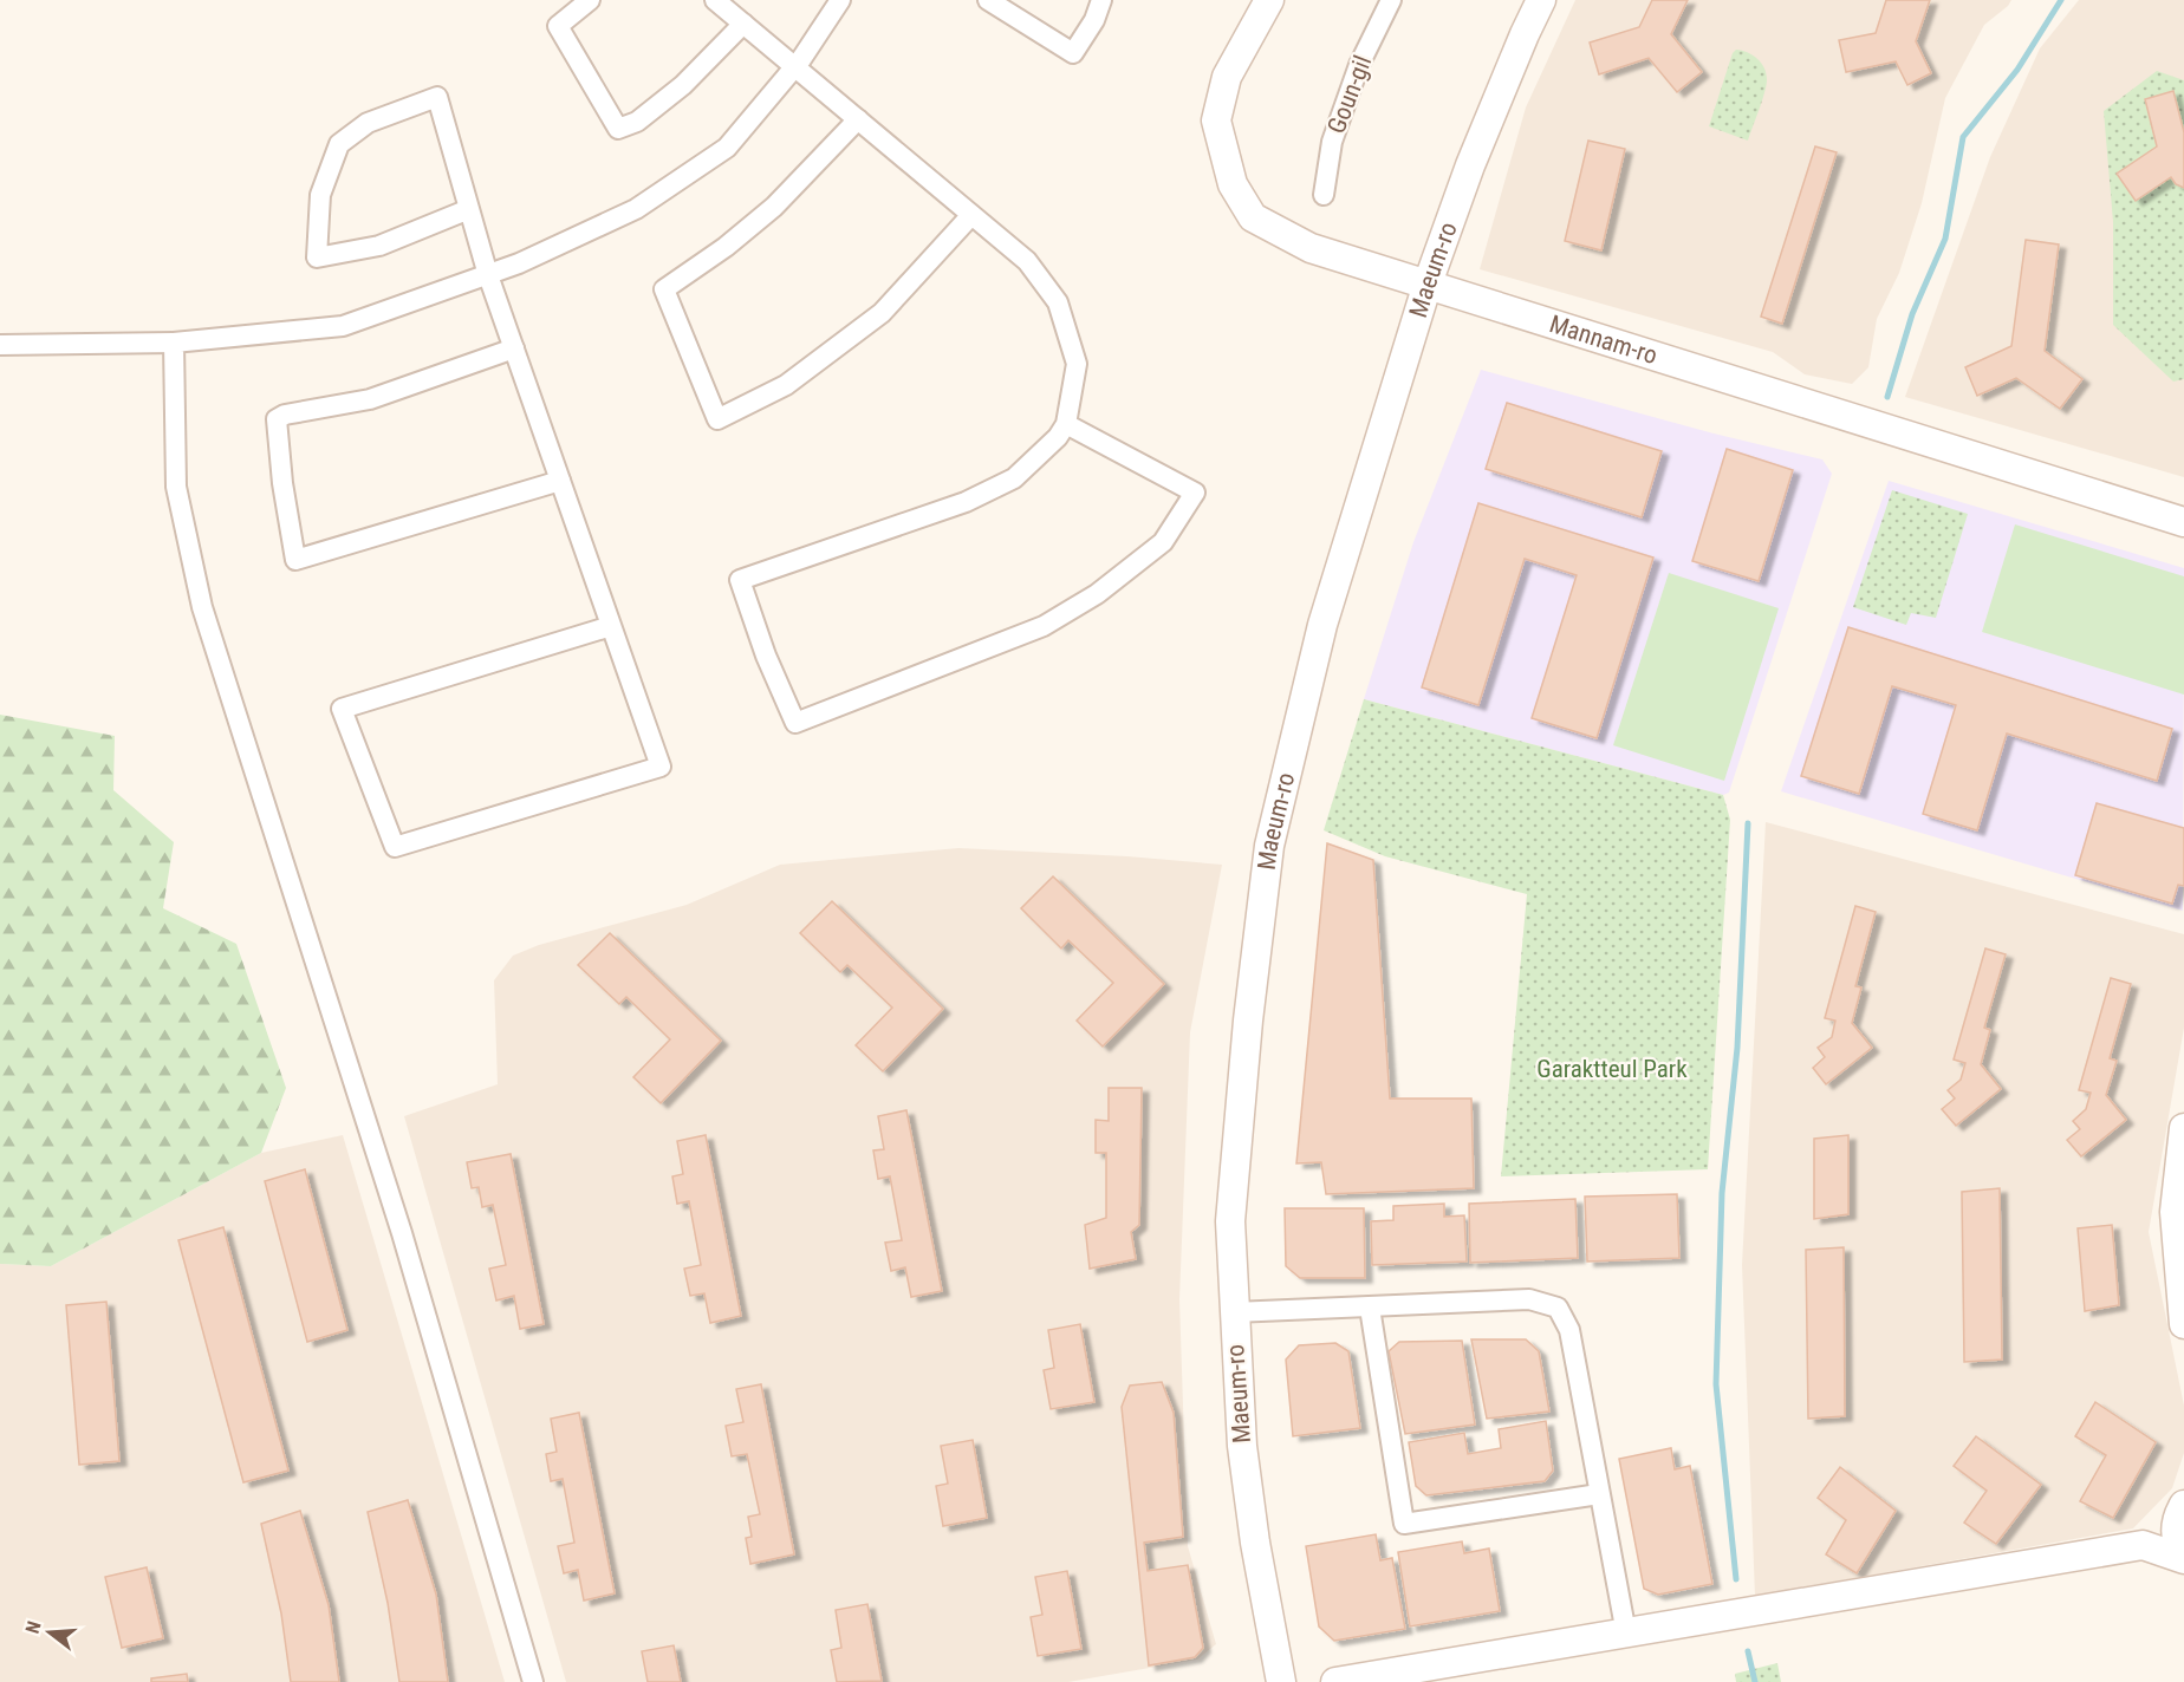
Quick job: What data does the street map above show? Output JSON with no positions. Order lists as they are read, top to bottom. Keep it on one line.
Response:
{"streets":{"street":["Goun-gil","Maeum-ro","Mannam-ro"]},"crossings":[["Maeum-ro","Mannam-ro"]],"parks":["Garaktteul Park"],"north":"left"}
